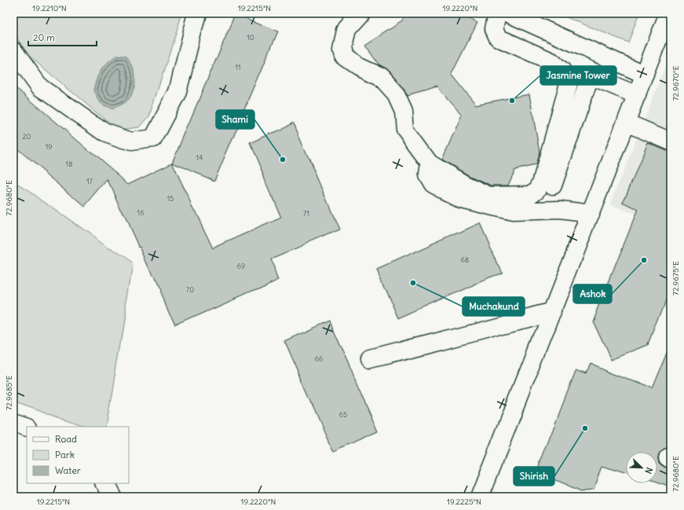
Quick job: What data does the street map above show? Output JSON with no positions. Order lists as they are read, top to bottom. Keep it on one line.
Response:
{"places":["Jasmine Tower","Shami","Ashok","Muchakund","Shirish"],"house_numbers":["10","11","20","19","14","18","17","15","16","71","68","69","70","66","65"],"legend":["Road","Park","Water"],"scale_bar":"20 m","north":"bottom right","coordinates":["19.2210°N","19.2215°N","19.2220°N","72.9670°E","72.9680°E","72.9675°E","72.9685°E","19.2225°N"]}
